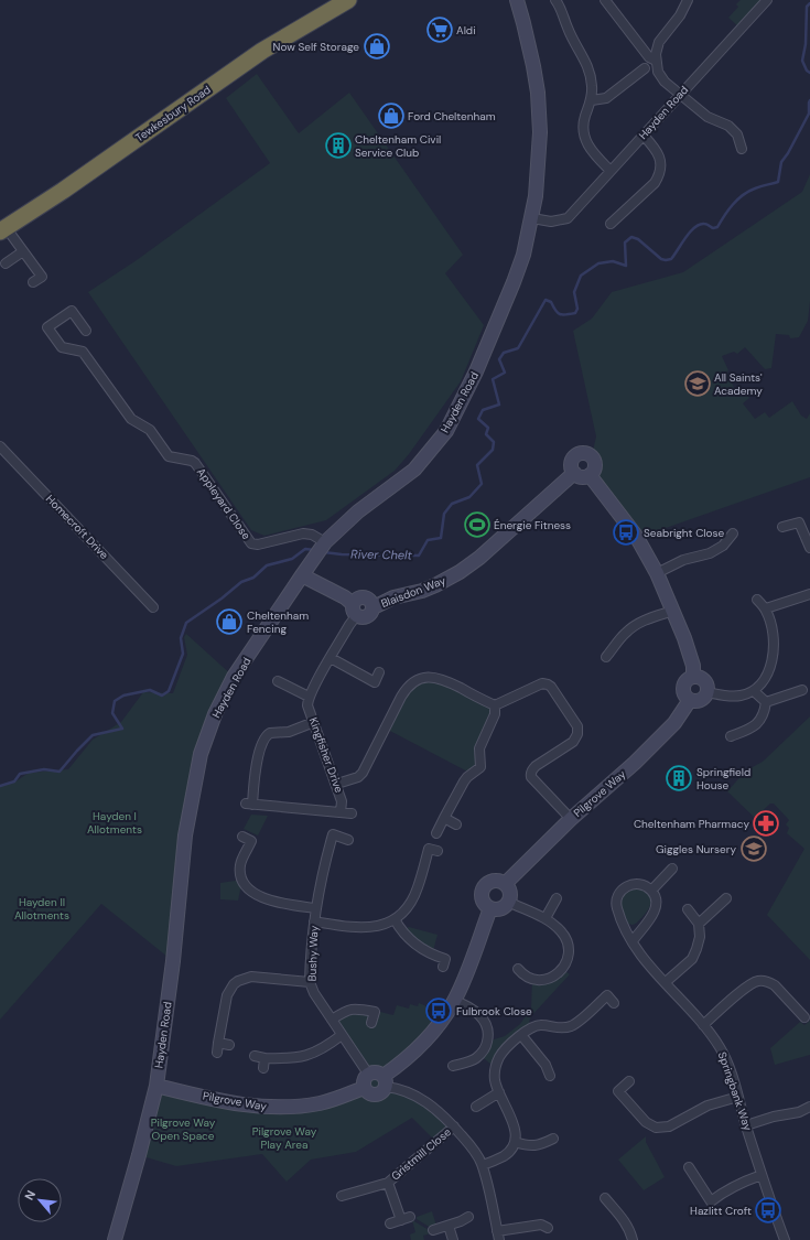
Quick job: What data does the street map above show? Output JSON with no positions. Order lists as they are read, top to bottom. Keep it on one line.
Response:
{"streets":{"highway":["Tewkesbury Road"],"street":["Hayden Road","Appleyard Close","Homecroft Drive","Blaisdon Way","Kingfisher Drive","Pilgrove Way","Bushy Way","Springbank Way","Gristmill Close"]},"crossings":[["Hayden Road","Appleyard Close"],["Hayden Road","Pilgrove Way"],["Pilgrove Way","Bushy Way"]],"water":["River Chelt"],"parks":["Hayden I Allotments","Hayden II Allotments","Pilgrove Way Open Space","Pilgrove Way Play Area"],"places":{"supermarket":["Aldi"],"shop":["Now Self Storage","Ford Cheltenham","Cheltenham Fencing"],"building":["Cheltenham Civil Service Club","Springfield House"],"school or university":["All Saints' Academy","Giggles Nursery"],"sports":["Énergie Fitness"],"bus stop":["Seabright Close","Fulbrook Close","Hazlitt Croft"],"pharmacy":["Cheltenham Pharmacy"]},"north":"top left"}
